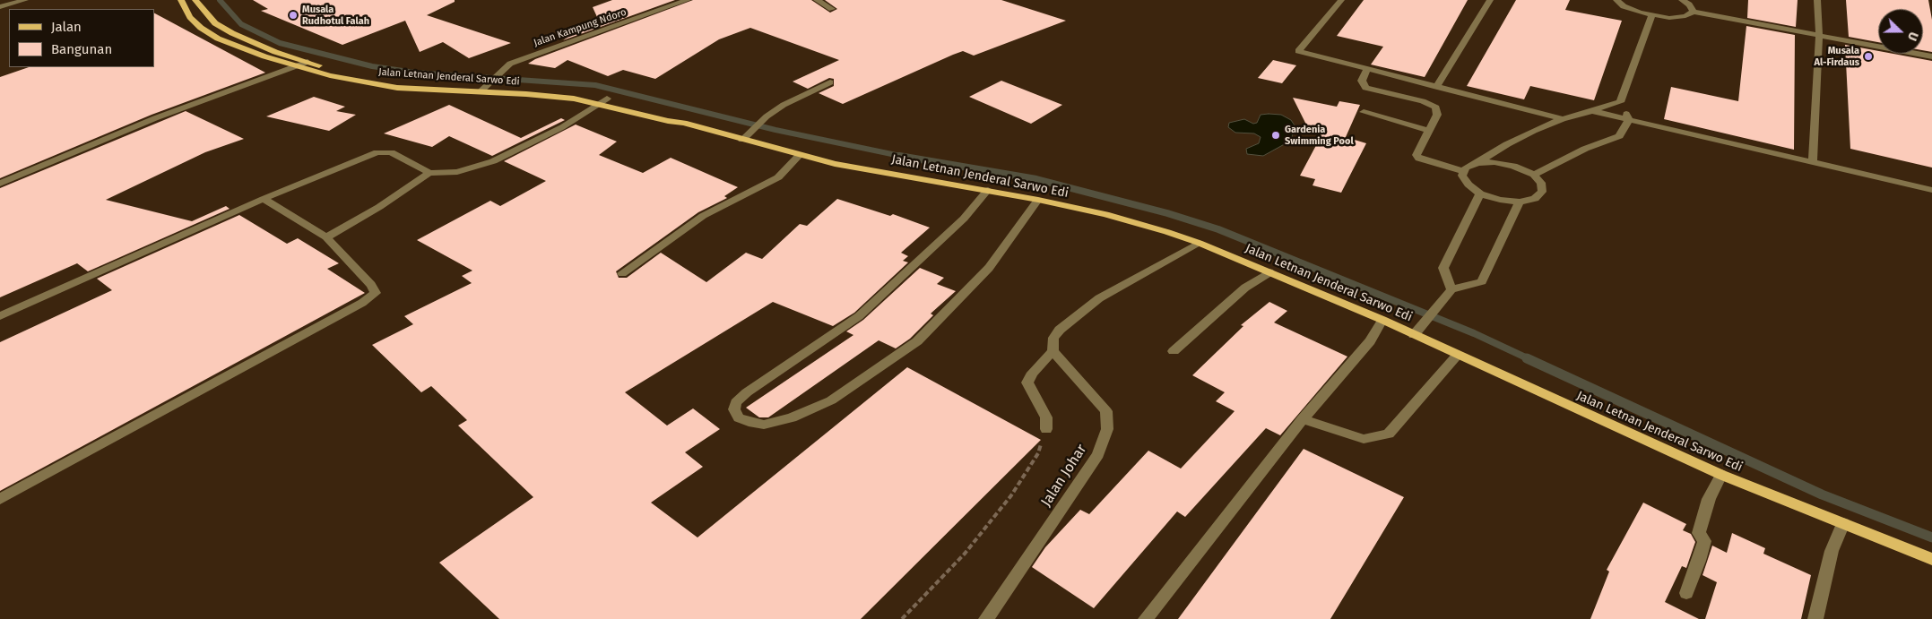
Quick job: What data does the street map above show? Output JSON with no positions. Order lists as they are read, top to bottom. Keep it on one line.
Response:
{"streets":{"main road":["Jalan Letnan Jenderal Sarwo Edi"],"street":["Jalan Kampung Ndoro","Jalan Johar"]},"crossings":[["Jalan Kampung Ndoro","Jalan Letnan Jenderal Sarwo Edi"]],"places":["Musala Rudhotul Falah","Musala Al-Firdaus","Gardenia Swimming Pool"],"legend":["Jalan","Bangunan"],"north":"right"}
